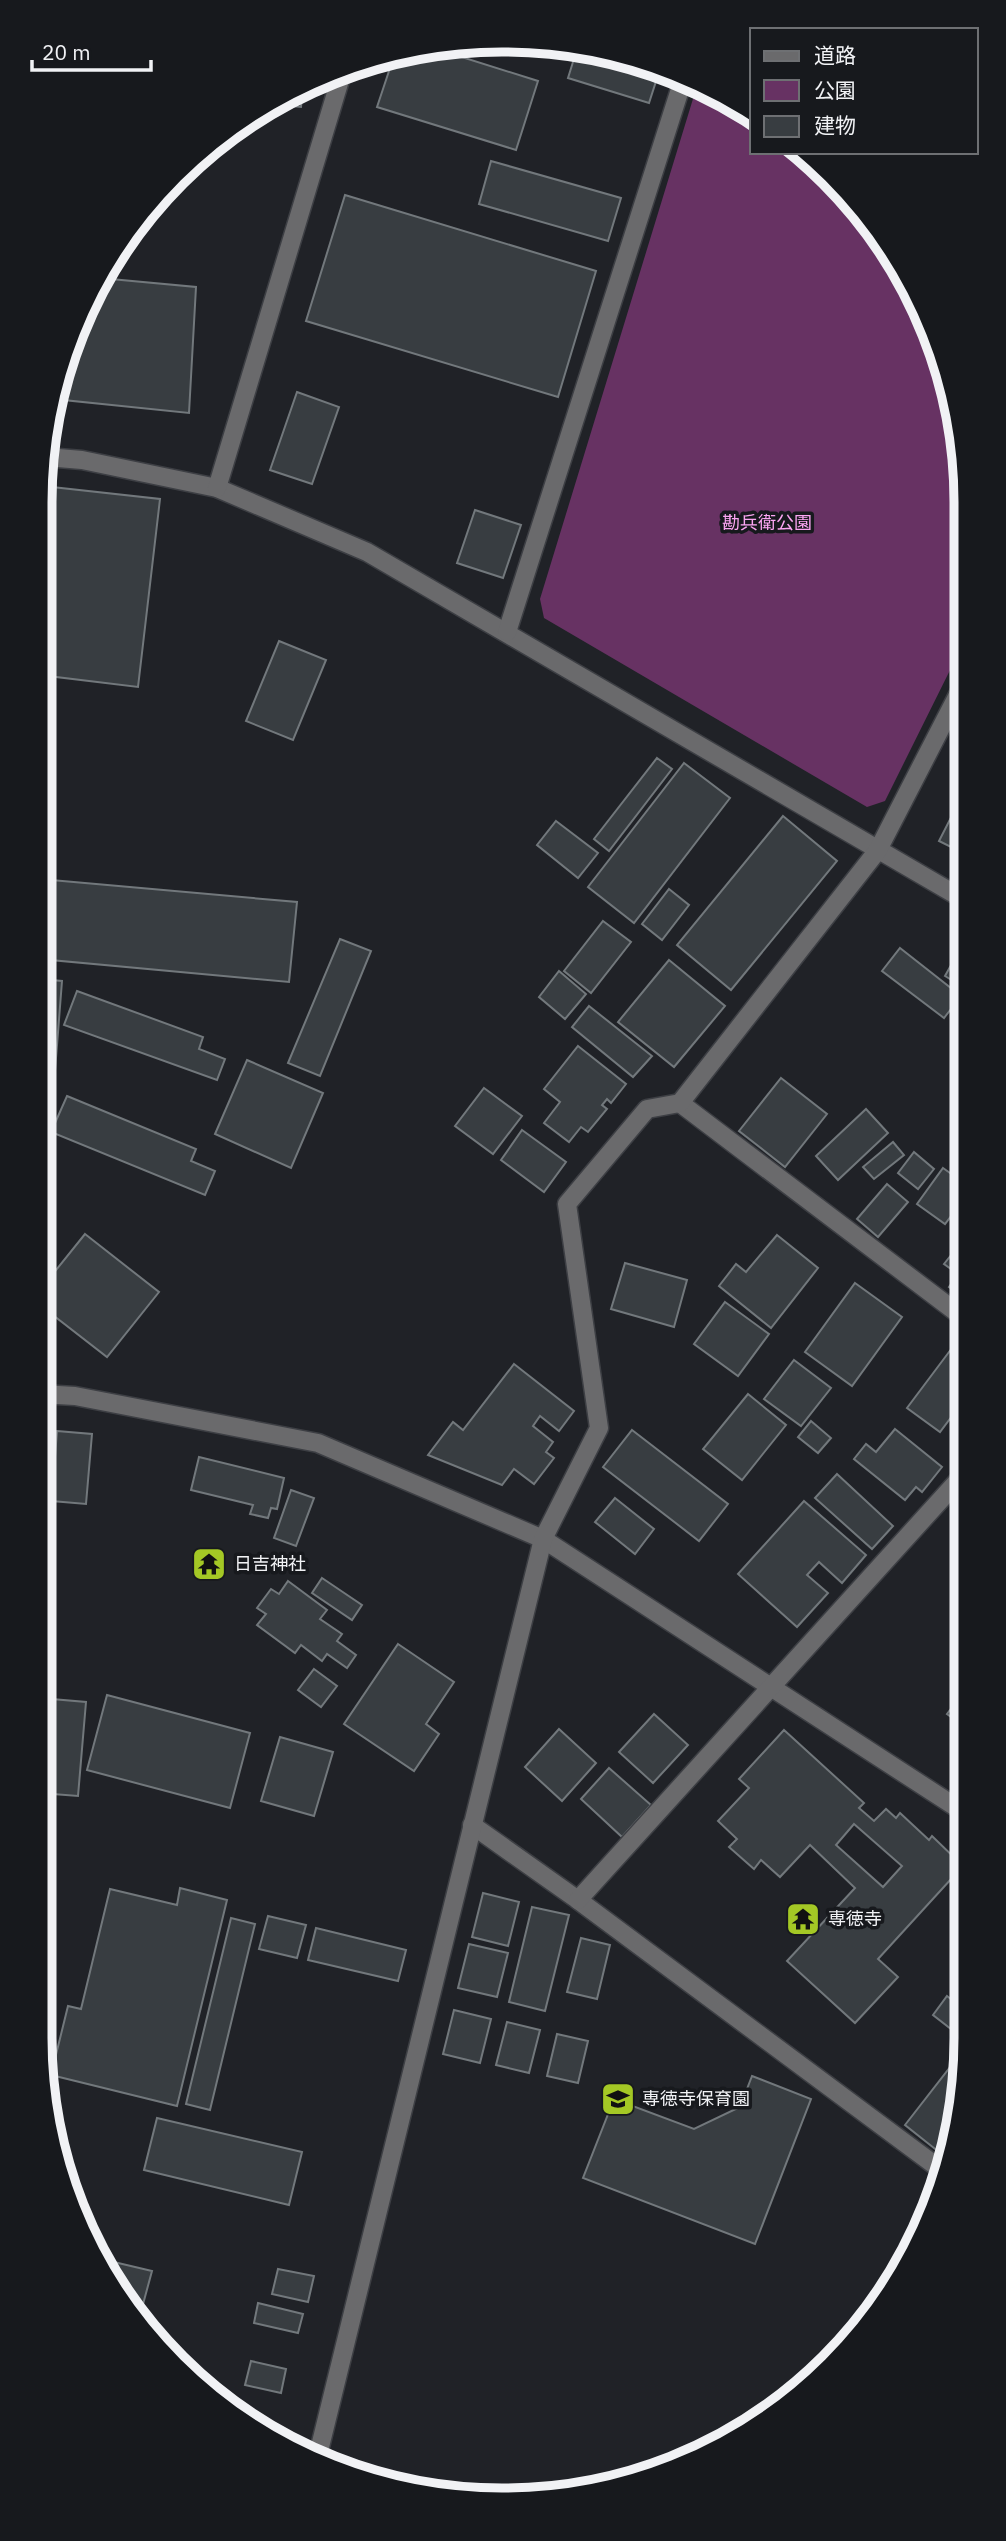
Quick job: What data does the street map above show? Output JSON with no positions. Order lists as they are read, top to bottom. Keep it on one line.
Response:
{"parks":["勘兵衛公園"],"places":{"temple":["日吉神社","専徳寺"],"school or university":["専徳寺保育園"]},"legend":["道路","公園","建物"],"scale_bar":"20 m"}
